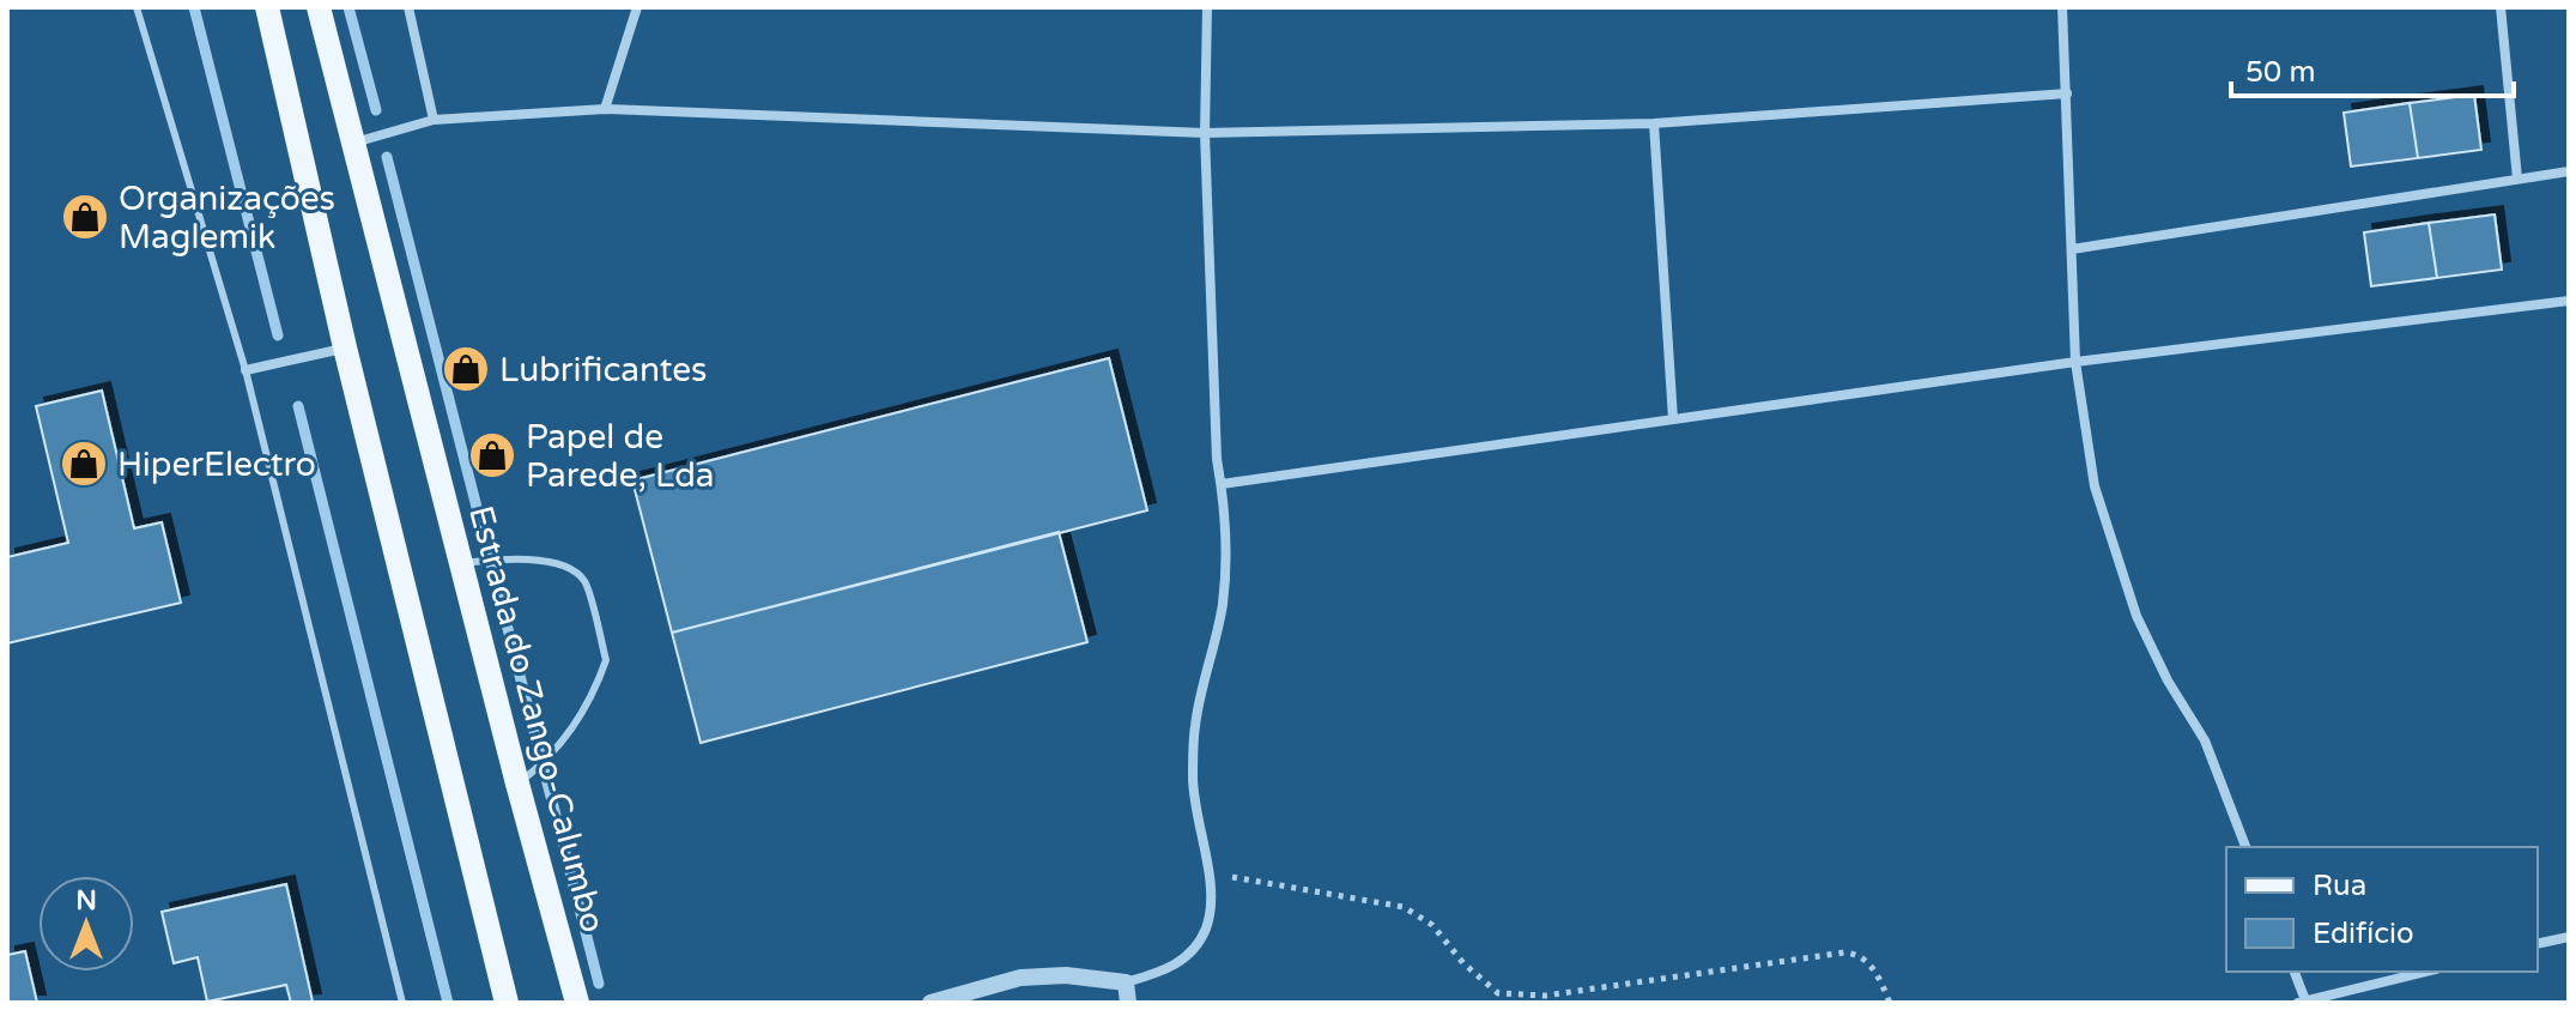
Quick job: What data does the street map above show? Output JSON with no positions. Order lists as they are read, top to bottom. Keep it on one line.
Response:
{"streets":{"main road":["Estrada do Zango-Calumbo"]},"places":{"shop":["Organizações Maglemik","Lubrificantes","Papel de Parede, Lda","HiperElectro"]},"legend":["Rua","Edifício"],"scale_bar":"50 m","north":"top"}
